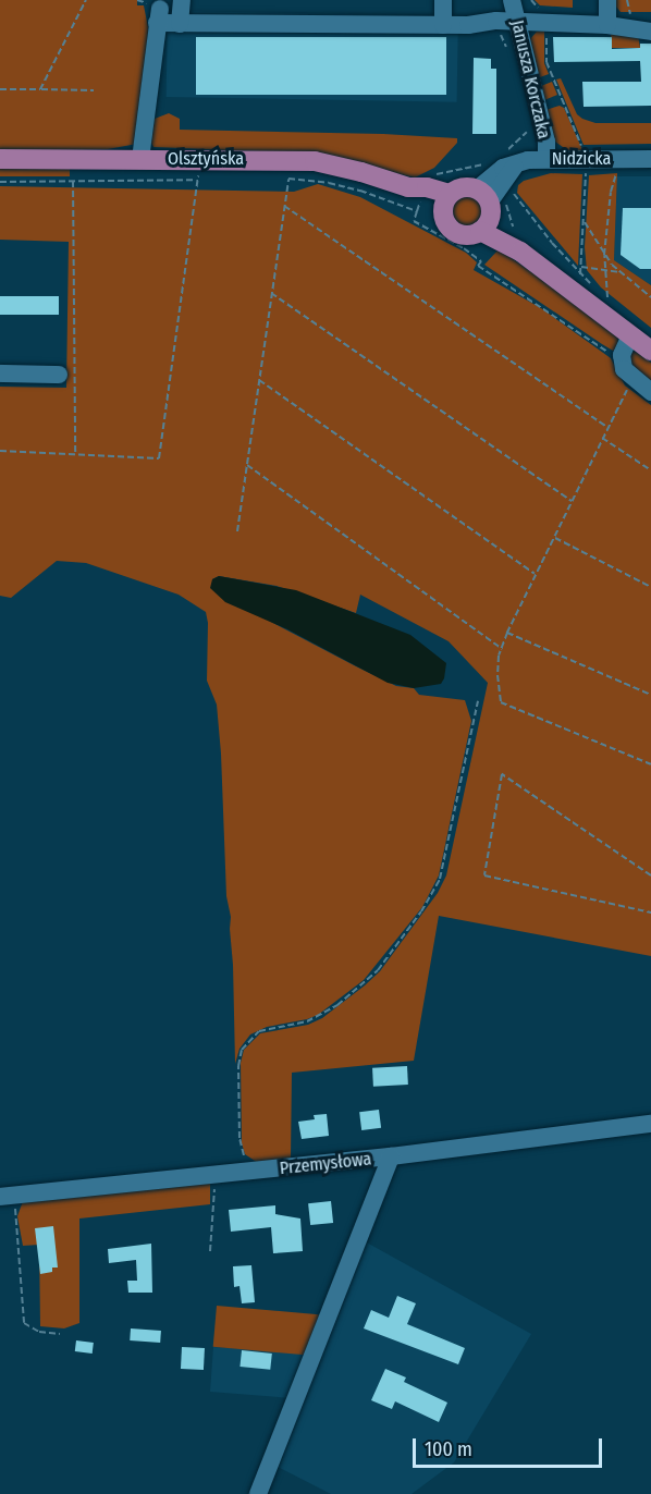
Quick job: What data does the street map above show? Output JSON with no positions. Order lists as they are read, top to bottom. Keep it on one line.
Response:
{"streets":{"main road":["Olsztyńska"],"street":["Janusza Korczaka","Nidzicka","Przemysłowa"]},"crossings":[["Janusza Korczaka","Nidzicka"]],"scale_bar":"100 m"}
